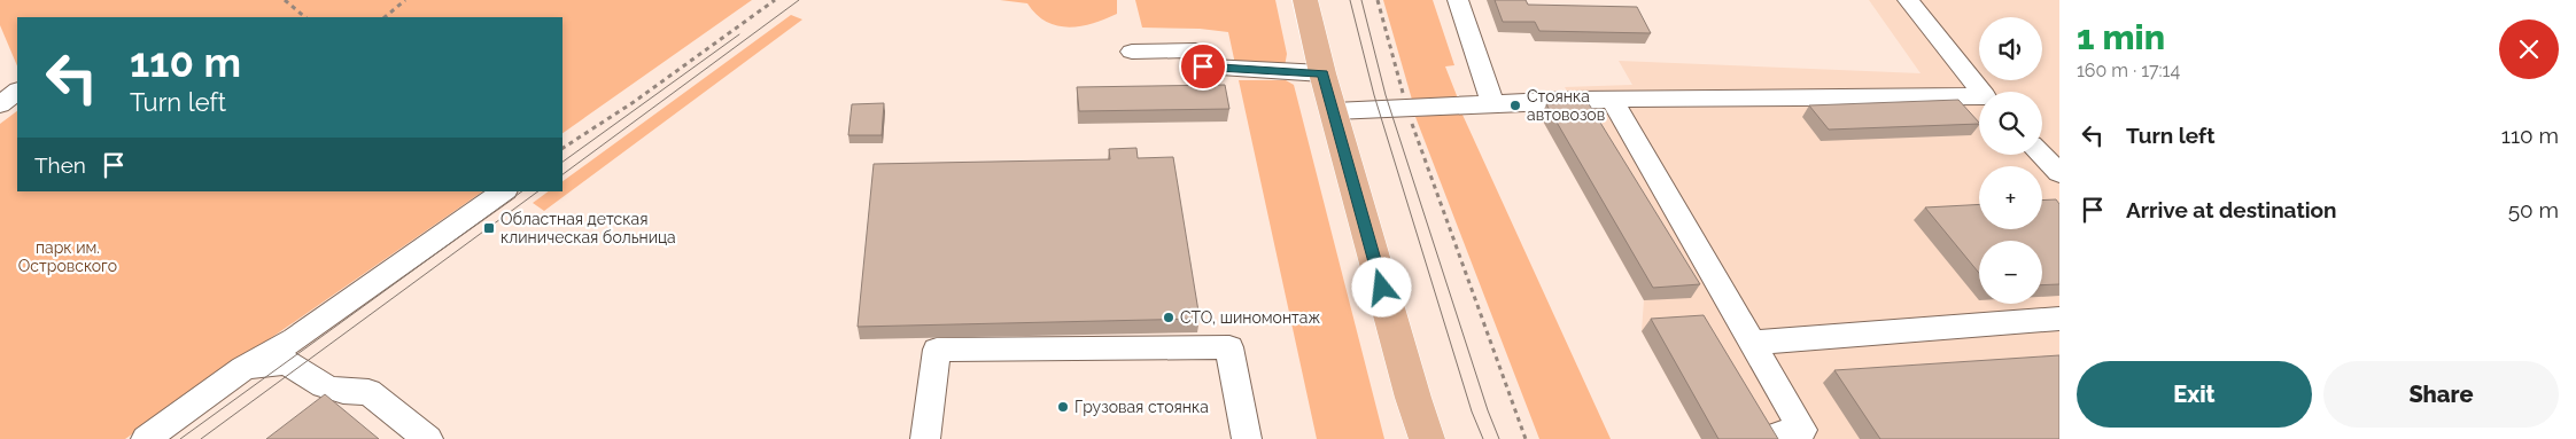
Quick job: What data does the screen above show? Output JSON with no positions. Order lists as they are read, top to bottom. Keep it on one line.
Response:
{"parks":["парк им. Островского"],"places":{"other":["Стоянка автовозов","СТО, шиномонтаж","Грузовая стоянка"],"transit":["Областная детская клиническая больница"]},"page":{"heading":["1 min","160 m · 17:14"],"map_buttons":["+","−"],"turn":["110 m","Turn left"],"list":[{"name":"Turn left","value":"110 m"},{"name":"Arrive at destination","value":"50 m"}],"then":"Then","buttons":["Exit","Share"]}}
